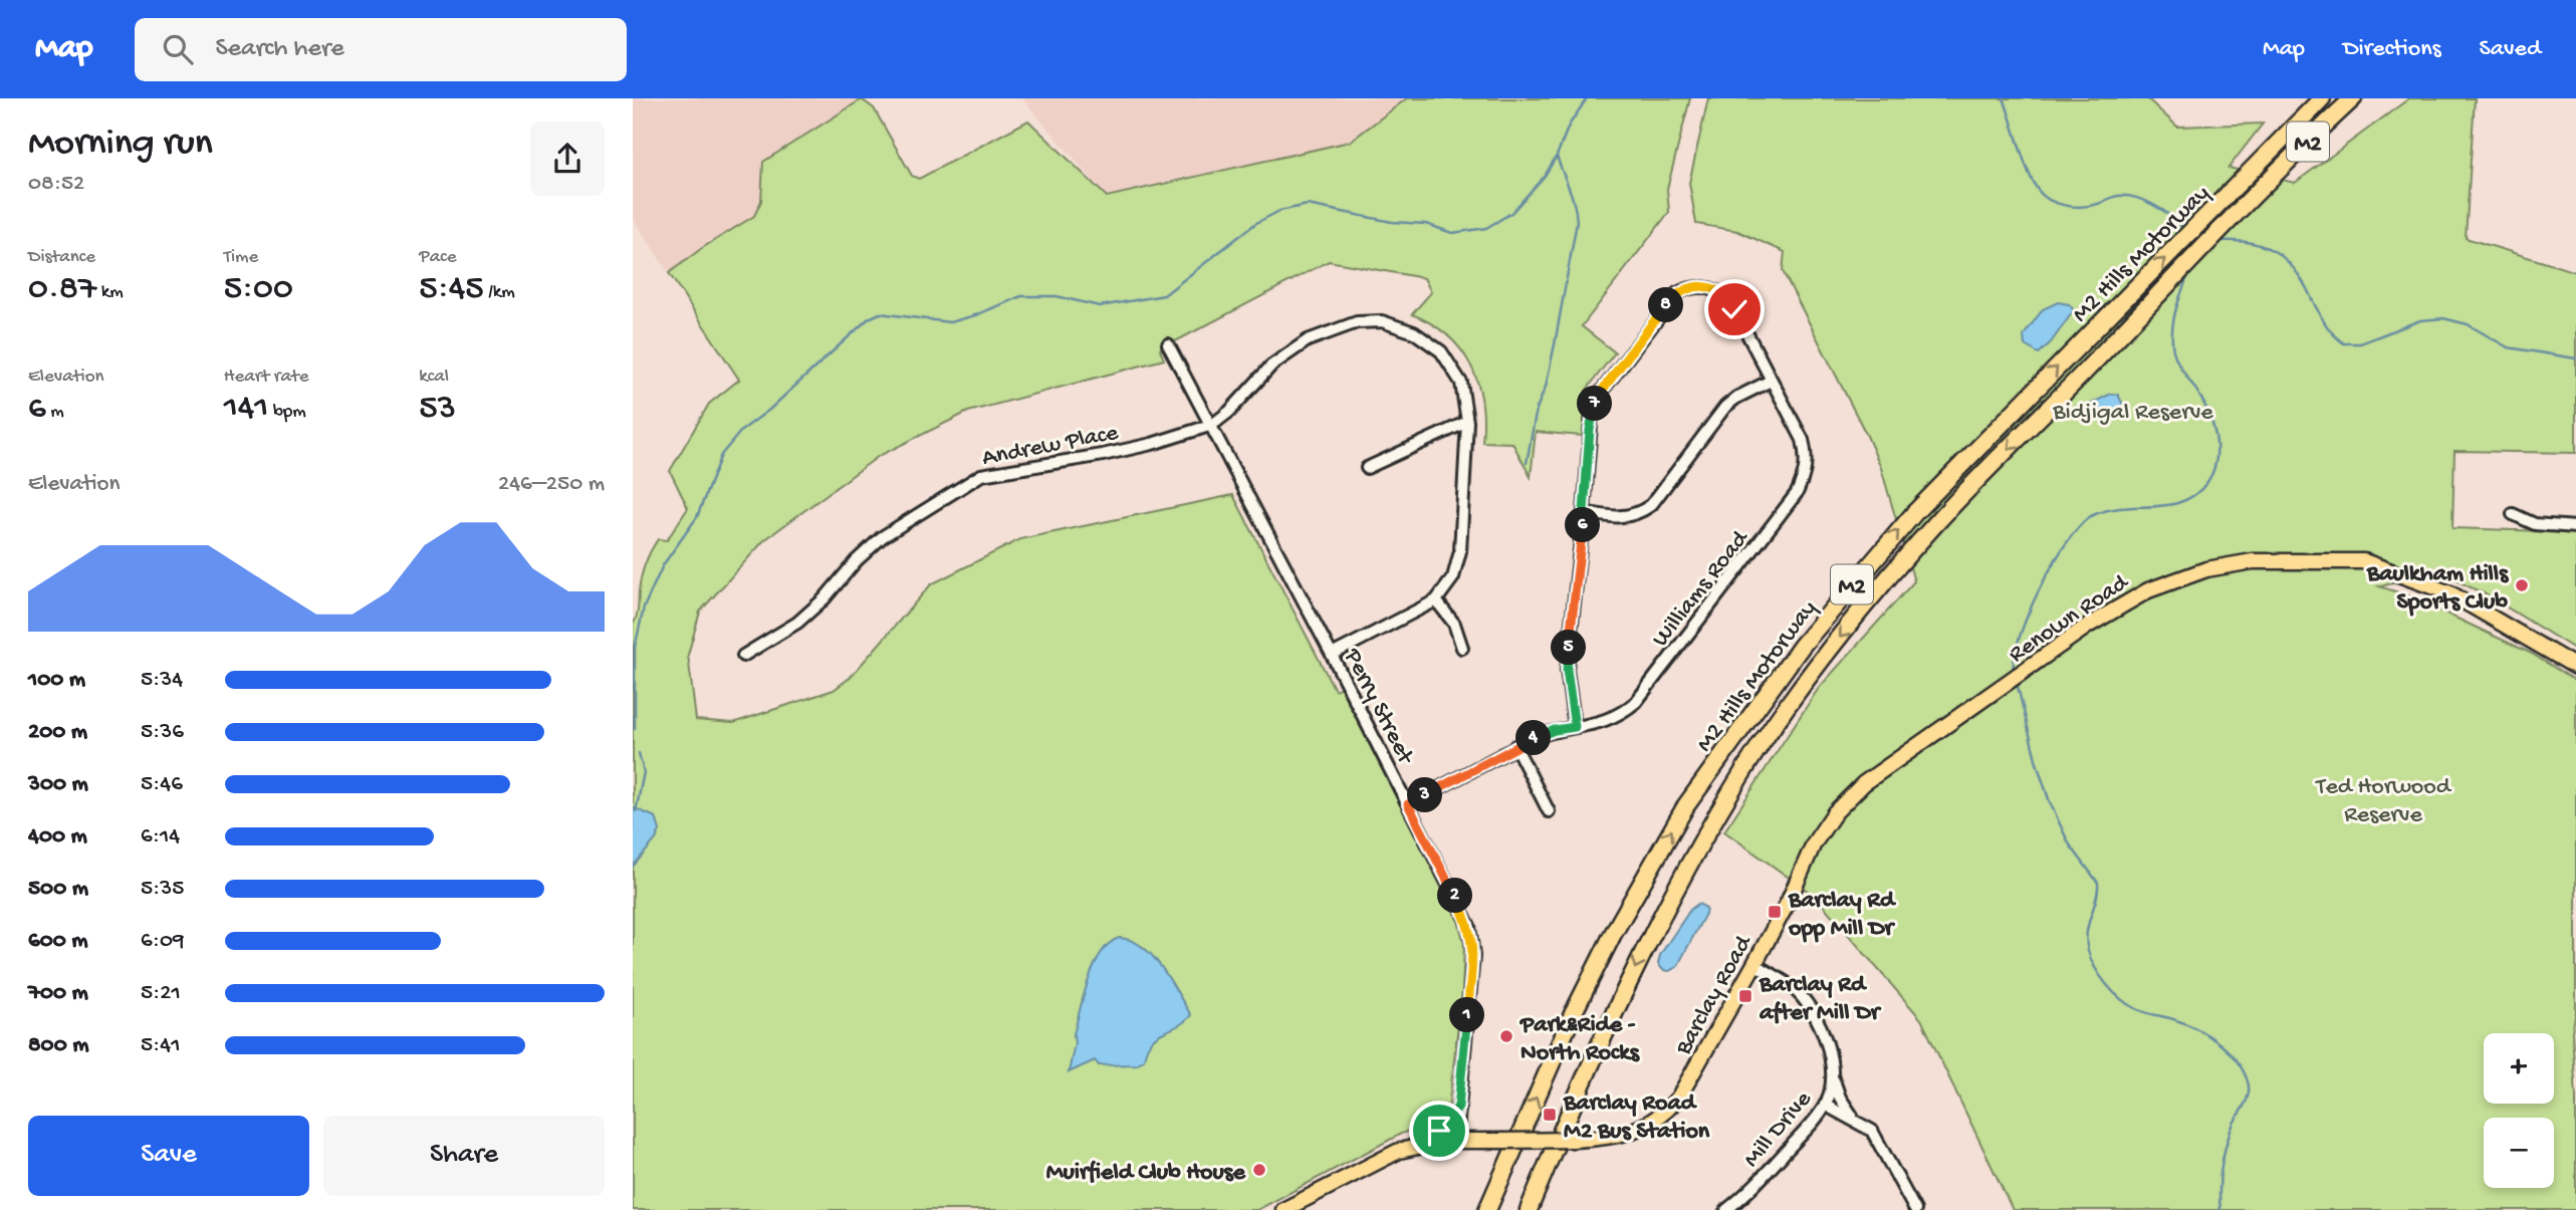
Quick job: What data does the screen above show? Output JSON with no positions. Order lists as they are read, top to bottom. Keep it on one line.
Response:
{"streets":{"highway":["M2","M2 Hills Motorway"],"main road":["Renown Road","Barclay Road"],"street":["Andrew Place","Williams Road","Perry Street","Mill Drive"]},"crossings":[["Andrew Place","Perry Street"],["Williams Road","Perry Street"],["Renown Road","Barclay Road"],["Perry Street","Barclay Road"],["Barclay Road","Mill Drive"]],"parks":["Bidjigal Reserve","Ted Horwood Reserve"],"places":{"other":["Baulkham Hills Sports Club","Park&Ride - North Rocks","Muirfield Club House"],"transit":["Barclay Rd opp Mill Dr","Barclay Rd after Mill Dr","Barclay Road M2 Bus Station"]},"page":{"header":"Map","search":"Search here","nav":["Map","Directions","Saved"],"heading":["Morning run","08:52"],"stats":[["Distance","0.87 km"],["Time","5:00"],["Pace","5:45 /km"],["Elevation","6 m"],["Heart rate","141 bpm"],["kcal","53"]],"pins":["8","7","6","5","4","3","2","1"],"chart":["Elevation","246–250 m"],"list":[{"name":"100 m","note":"5:34"},{"name":"200 m","note":"5:36"},{"name":"300 m","note":"5:46"},{"name":"400 m","note":"6:14"},{"name":"500 m","note":"5:35"},{"name":"600 m","note":"6:09"},{"name":"700 m","note":"5:21"},{"name":"800 m","note":"5:41"}],"map_buttons":["+","−"],"buttons":["Save","Share"]}}
